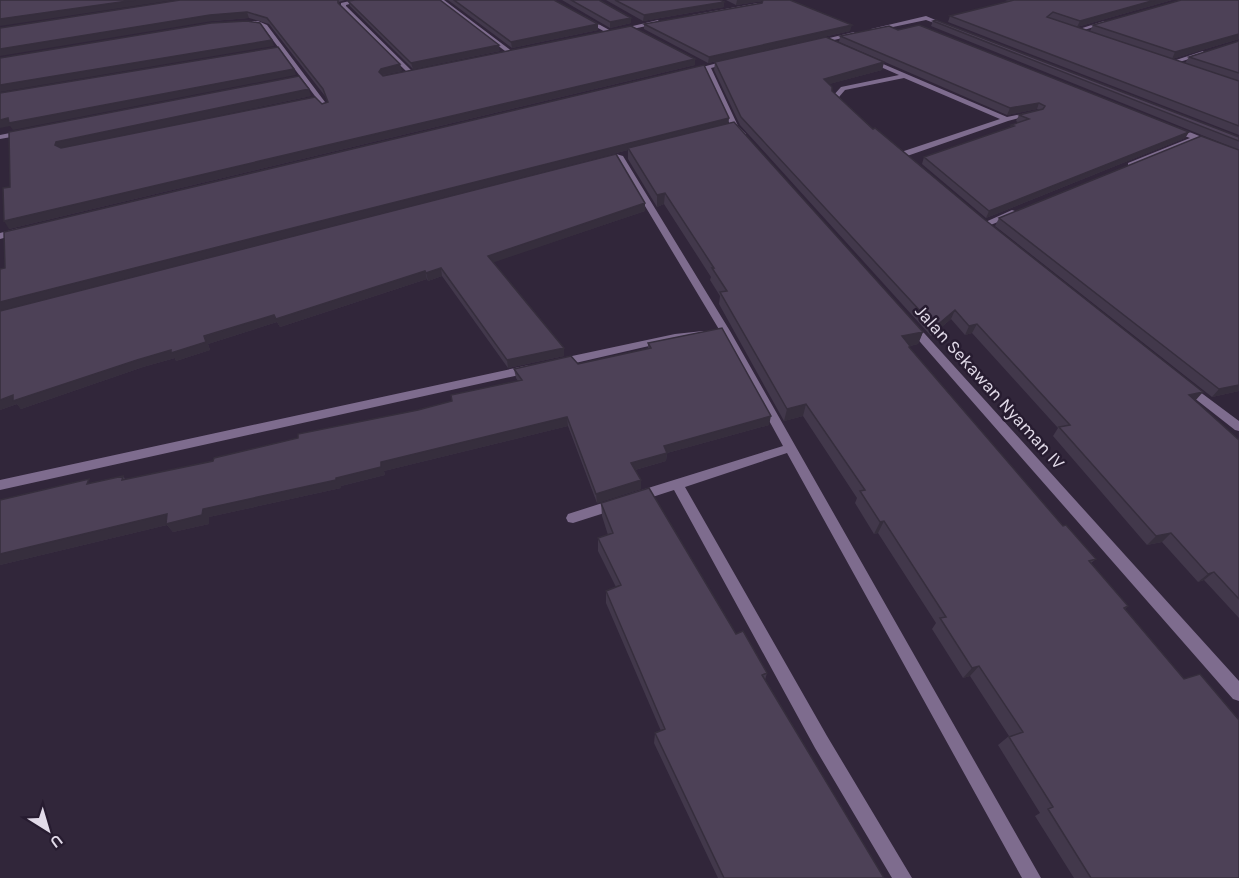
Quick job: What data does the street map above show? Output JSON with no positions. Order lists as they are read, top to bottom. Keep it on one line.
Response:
{"streets":{"street":["Jalan Sekawan Nyaman IV"]},"north":"bottom right"}
